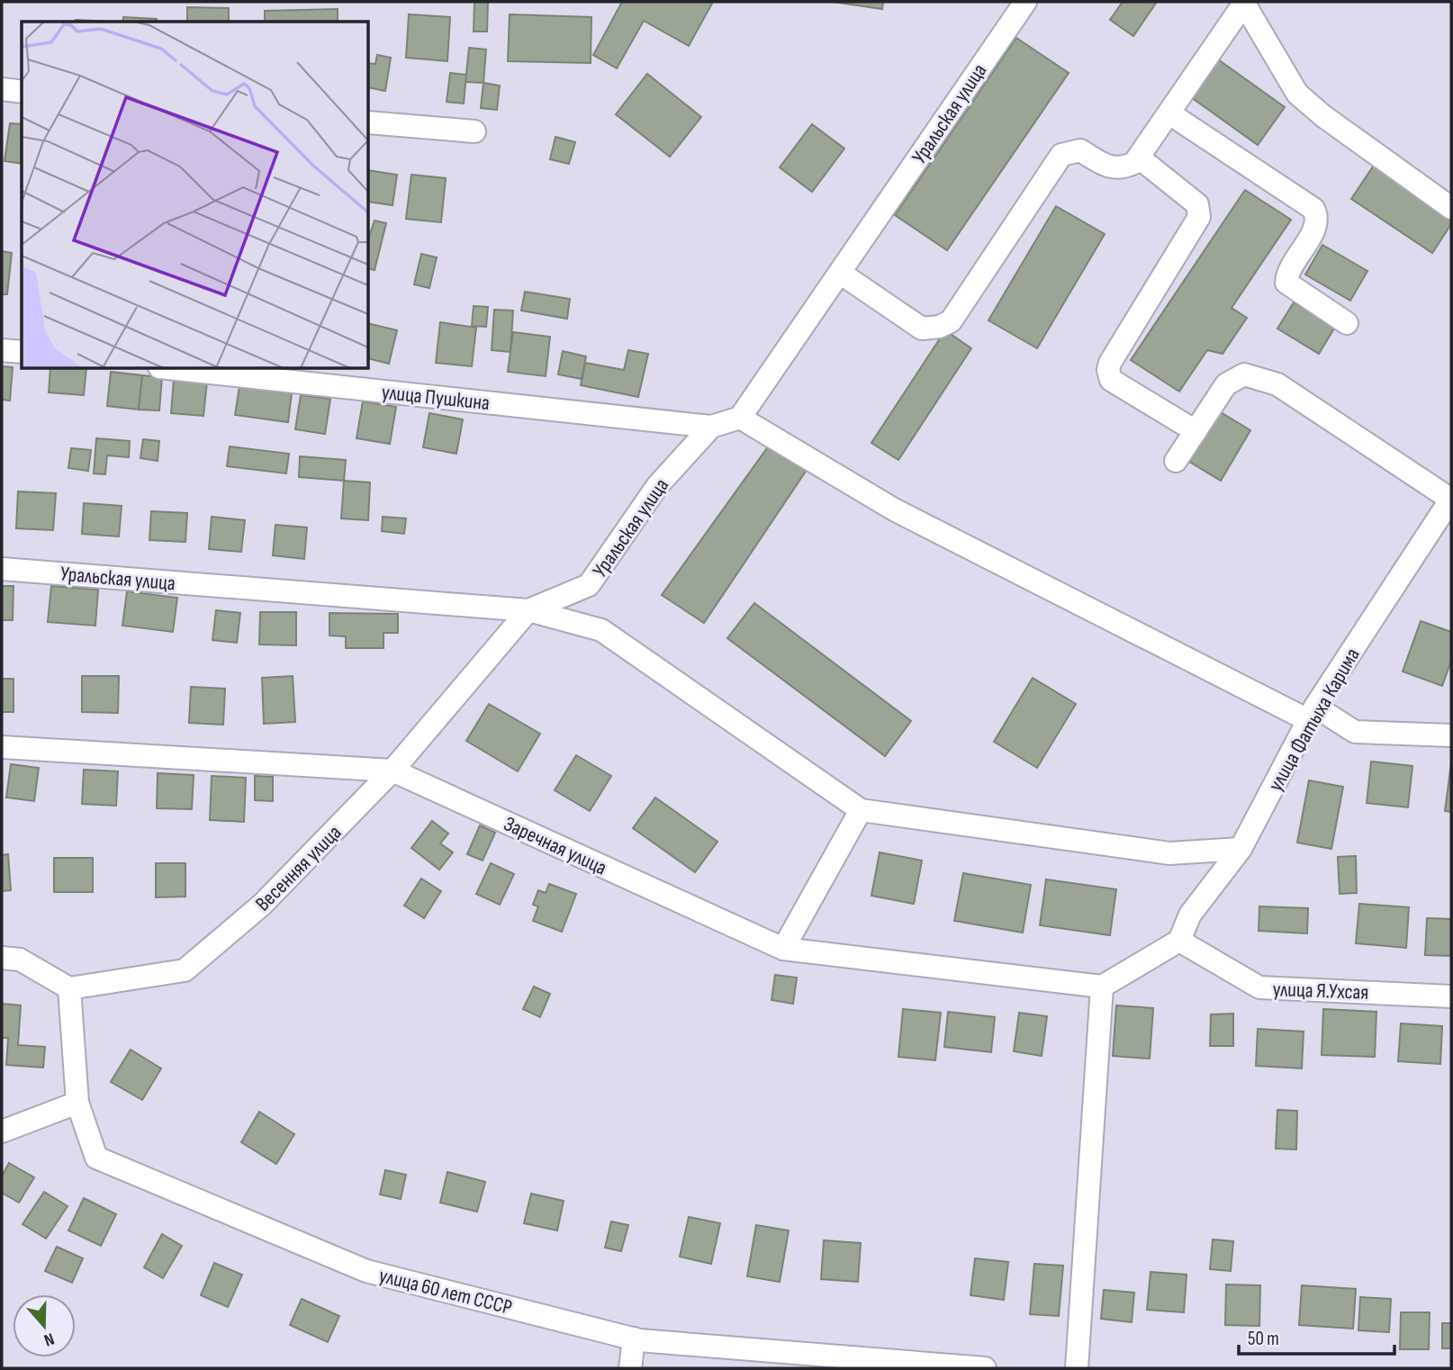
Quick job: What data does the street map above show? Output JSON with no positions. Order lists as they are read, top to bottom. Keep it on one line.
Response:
{"streets":{"street":["Уральская улица","улица Пушкина","улица Фатыха Карима","Заречная улица","Весенняя улица","улица Я.Ухсая","улица 60 лет СССР"]},"crossings":[["Уральская улица","улица Пушкина"],["Уральская улица","Весенняя улица"],["улица Фатыха Карима","улица Я.Ухсая"],["Заречная улица","Весенняя улица"],["Весенняя улица","улица 60 лет СССР"]],"scale_bar":"50 m","north":"bottom"}
